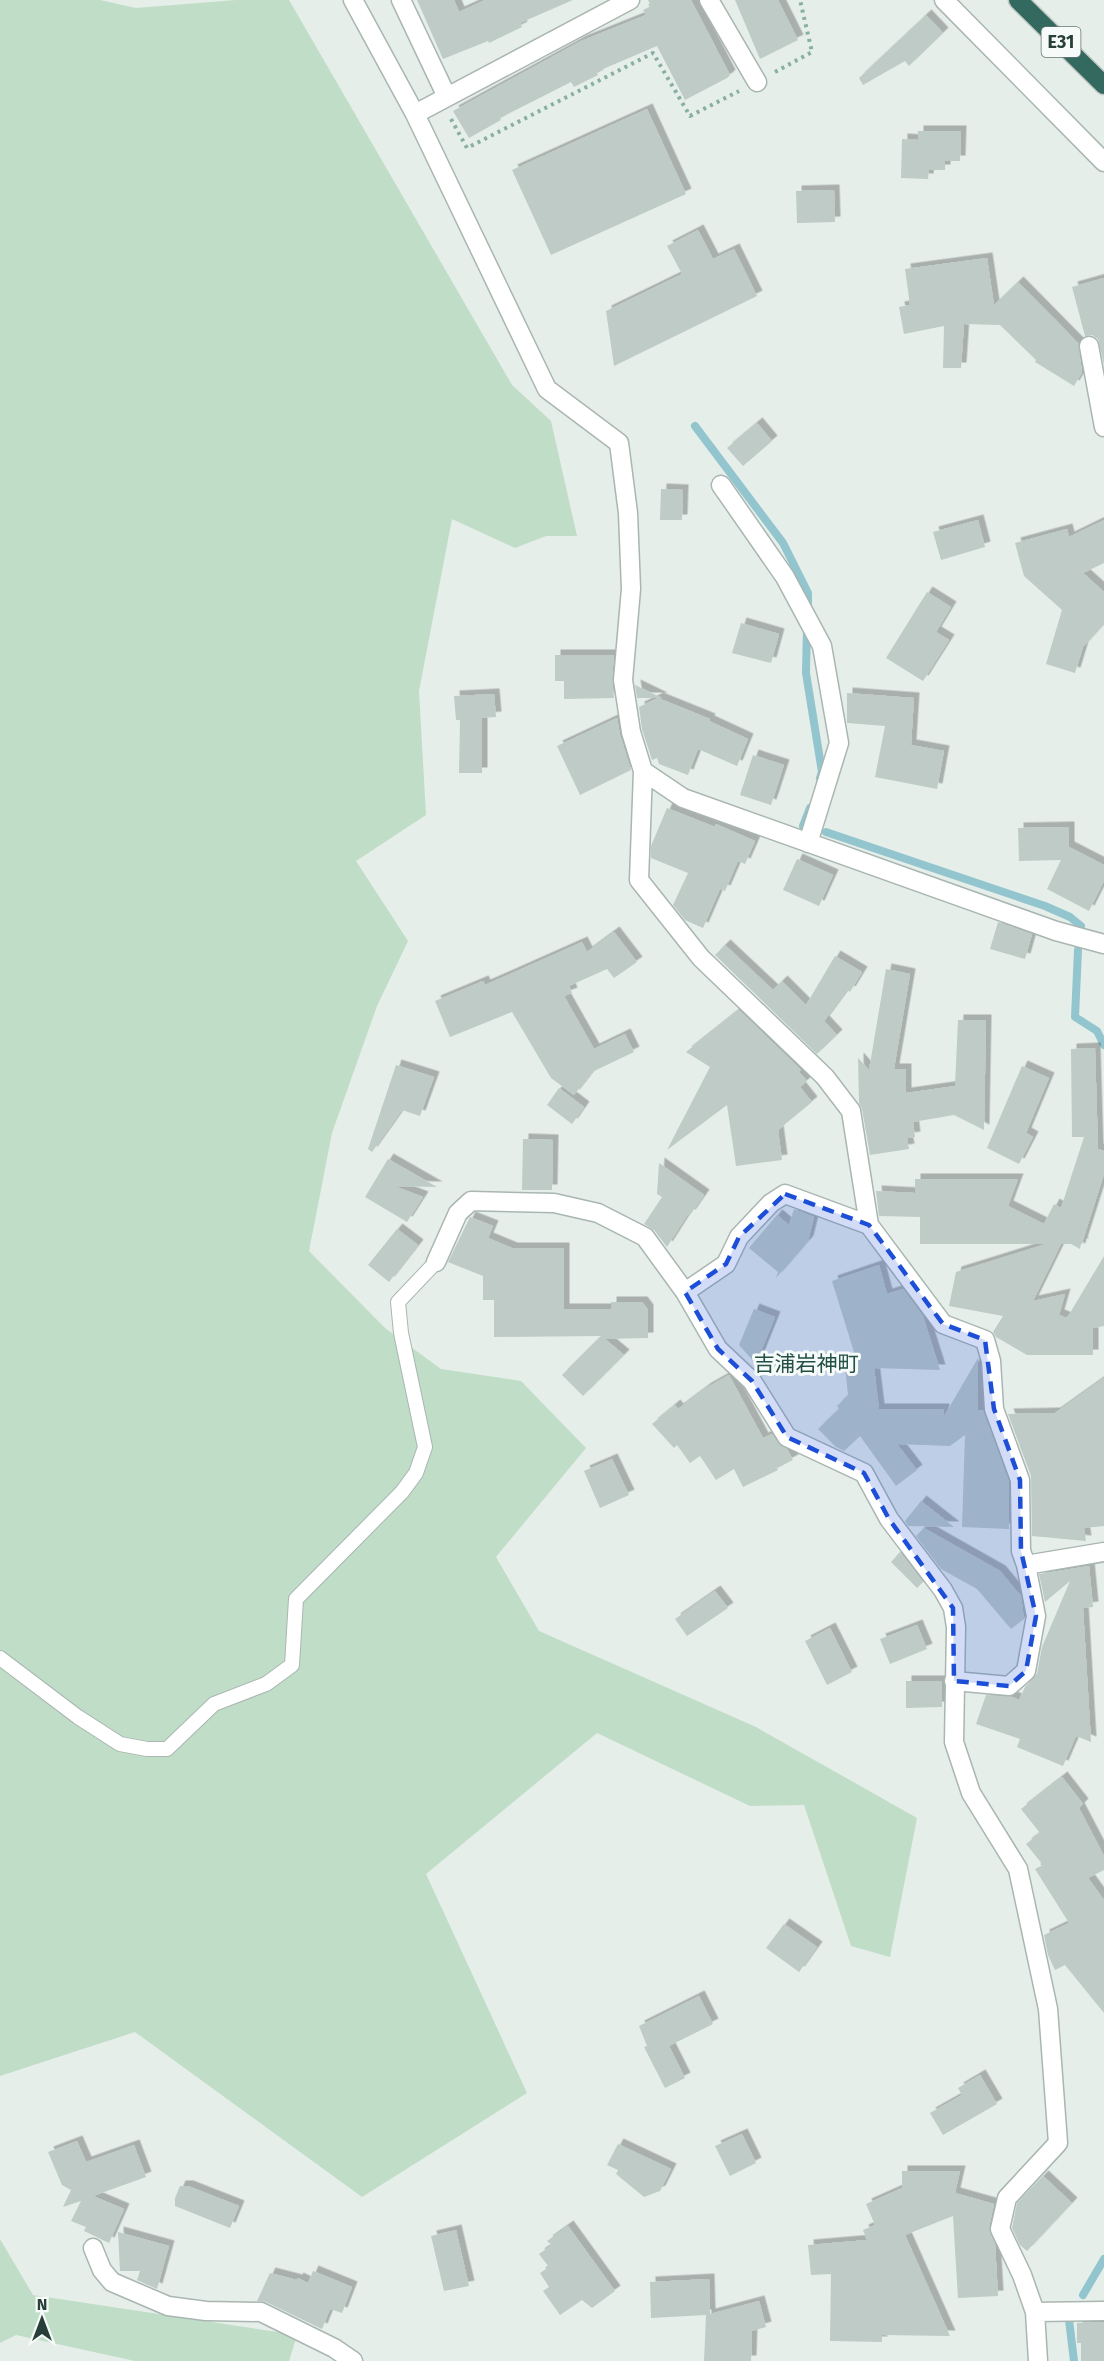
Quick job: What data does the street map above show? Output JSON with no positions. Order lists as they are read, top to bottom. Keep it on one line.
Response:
{"streets":{"highway":["E31"]},"districts":["吉浦岩神町"],"north":"top"}
